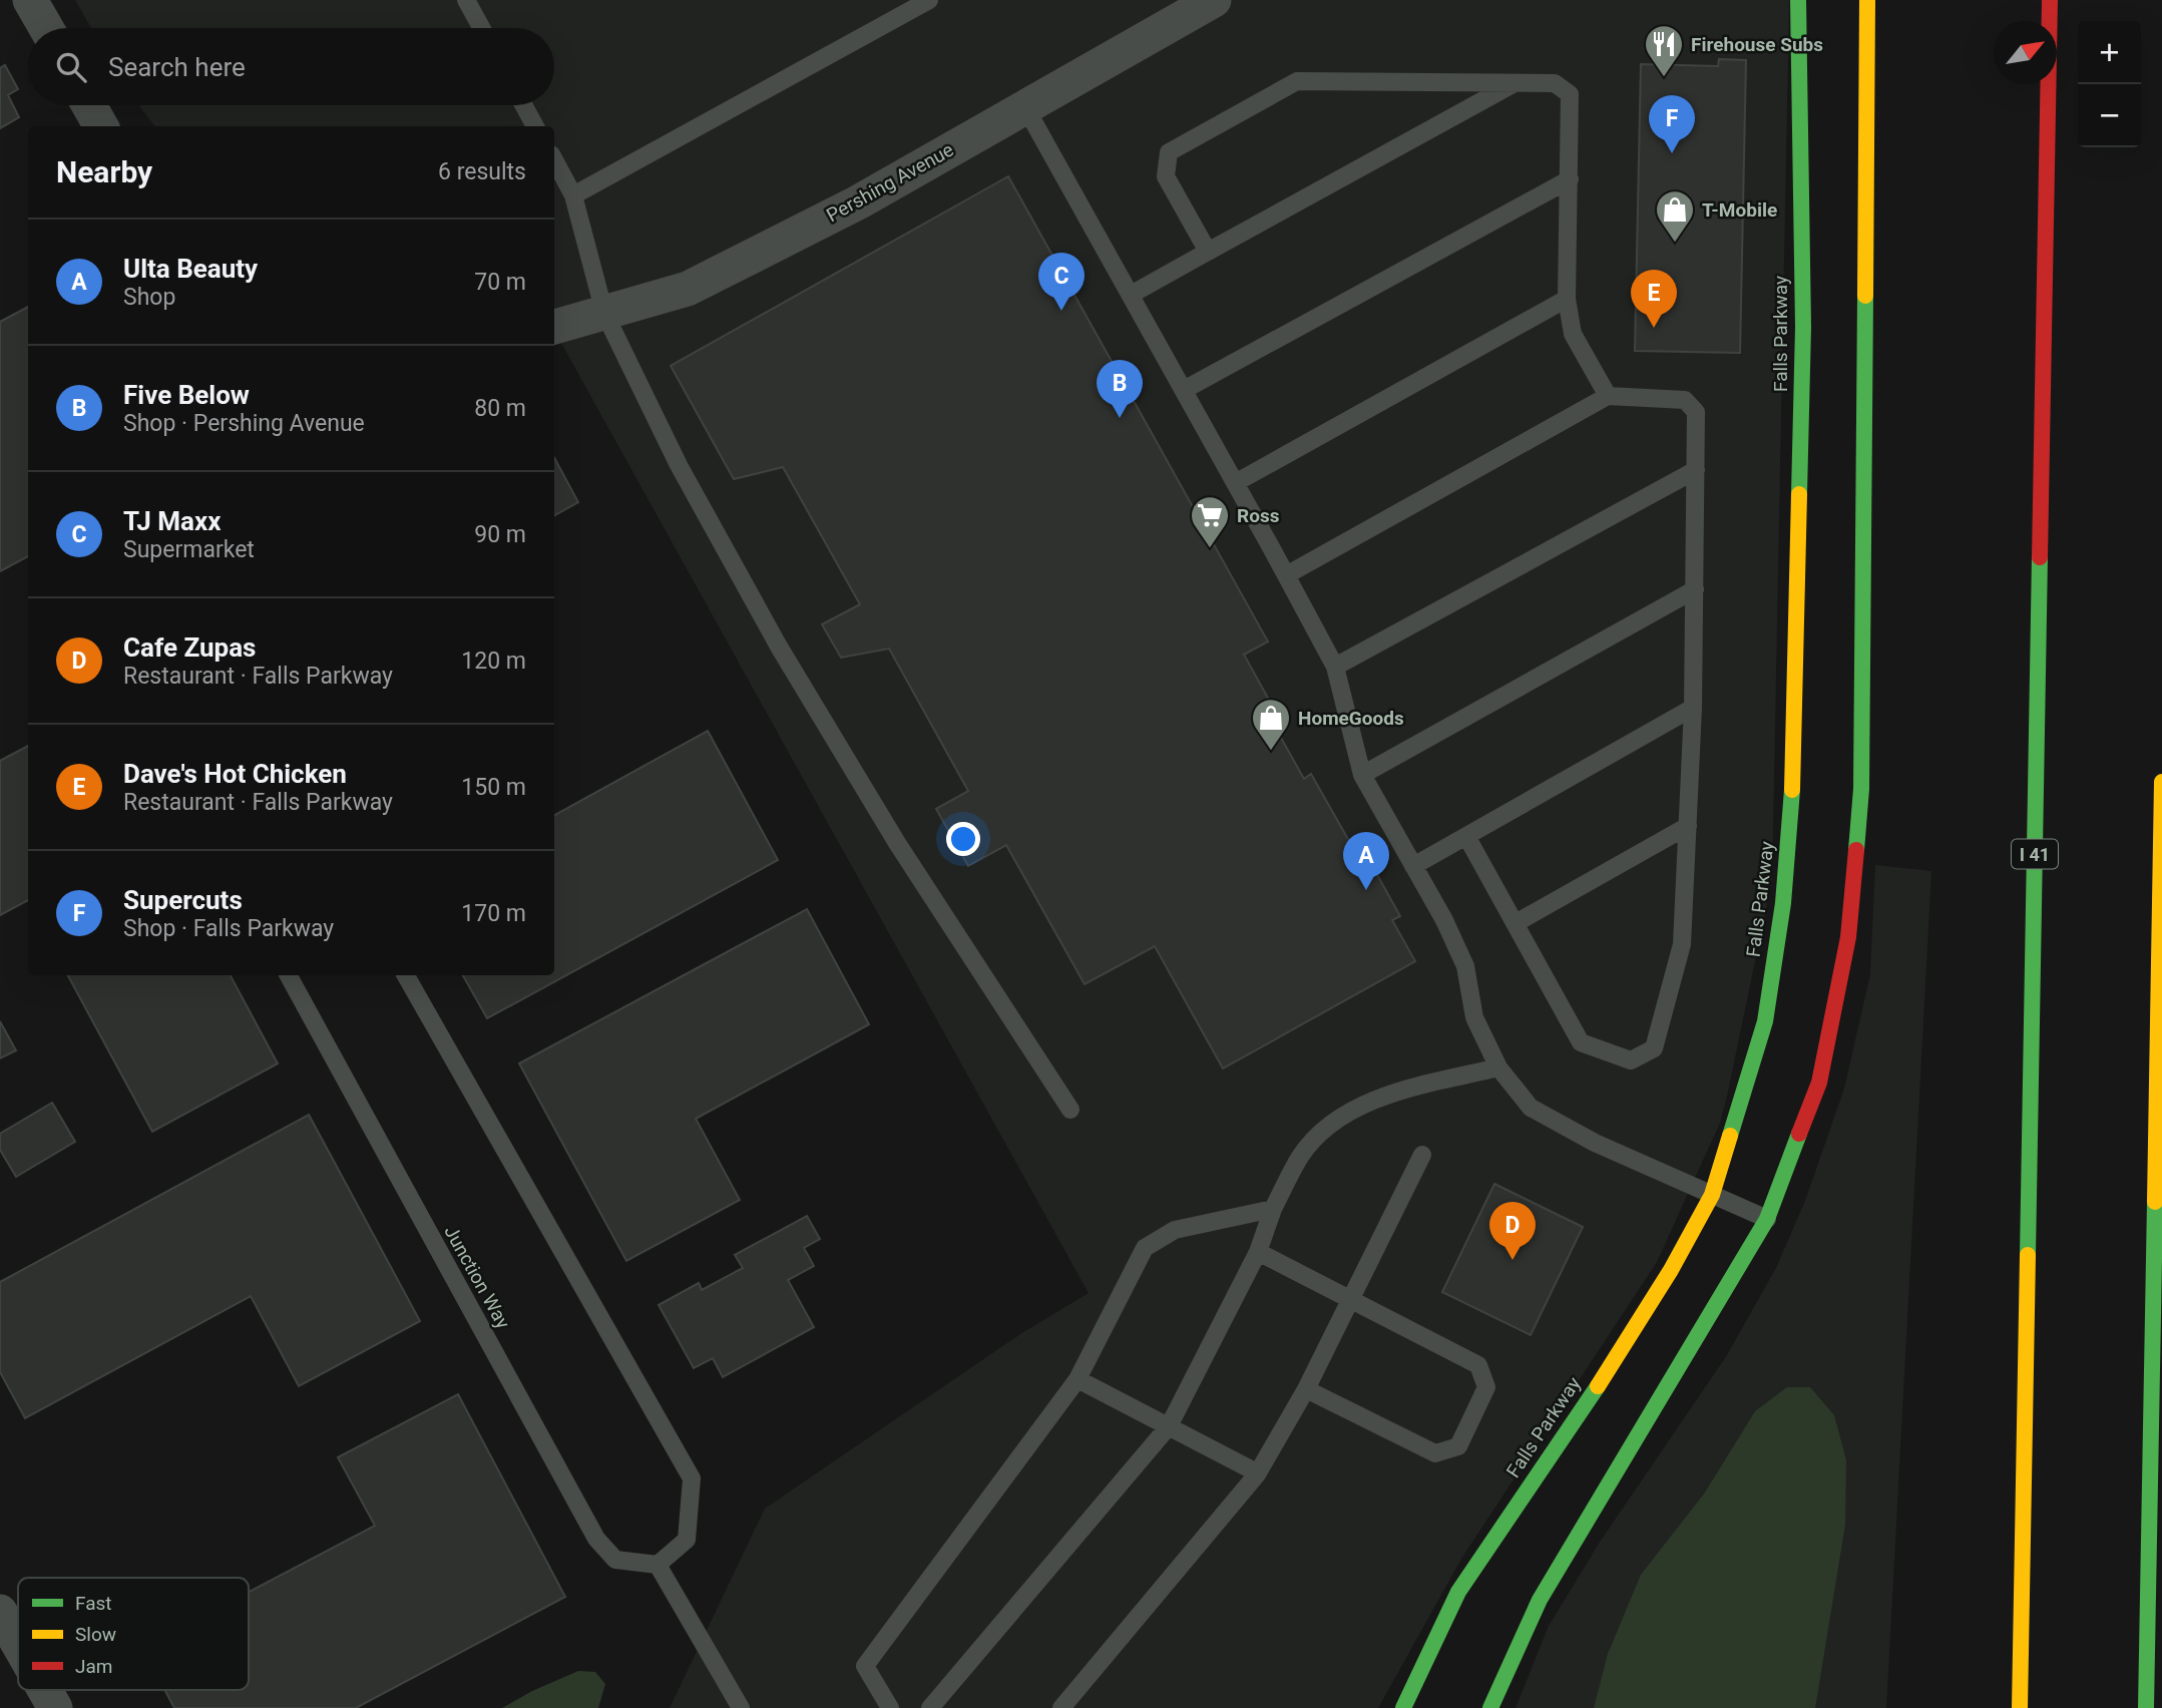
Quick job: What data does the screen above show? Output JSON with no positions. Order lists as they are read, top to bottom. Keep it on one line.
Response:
{"streets":{"main road":["Falls Parkway","I 41"],"street":["Pershing Avenue"],"lane":["Junction Way"]},"places":{"restaurant":["Firehouse Subs"],"shop":["T-Mobile","HomeGoods"],"supermarket":["Ross"]},"legend":["Fast","Slow","Jam"],"north":"top right","page":{"map_buttons":["+","−"],"search":"Search here","pins":["F","C","E","B","A","D"],"heading":["Nearby","6 results"],"list":[{"mark":"A","name":"Ulta Beauty","note":"Shop","value":"70 m"},{"mark":"B","name":"Five Below","note":"Shop · Pershing Avenue","value":"80 m"},{"mark":"C","name":"TJ Maxx","note":"Supermarket","value":"90 m"},{"mark":"D","name":"Cafe Zupas","note":"Restaurant · Falls Parkway","value":"120 m"},{"mark":"E","name":"Dave's Hot Chicken","note":"Restaurant · Falls Parkway","value":"150 m"},{"mark":"F","name":"Supercuts","note":"Shop · Falls Parkway","value":"170 m"}]}}
